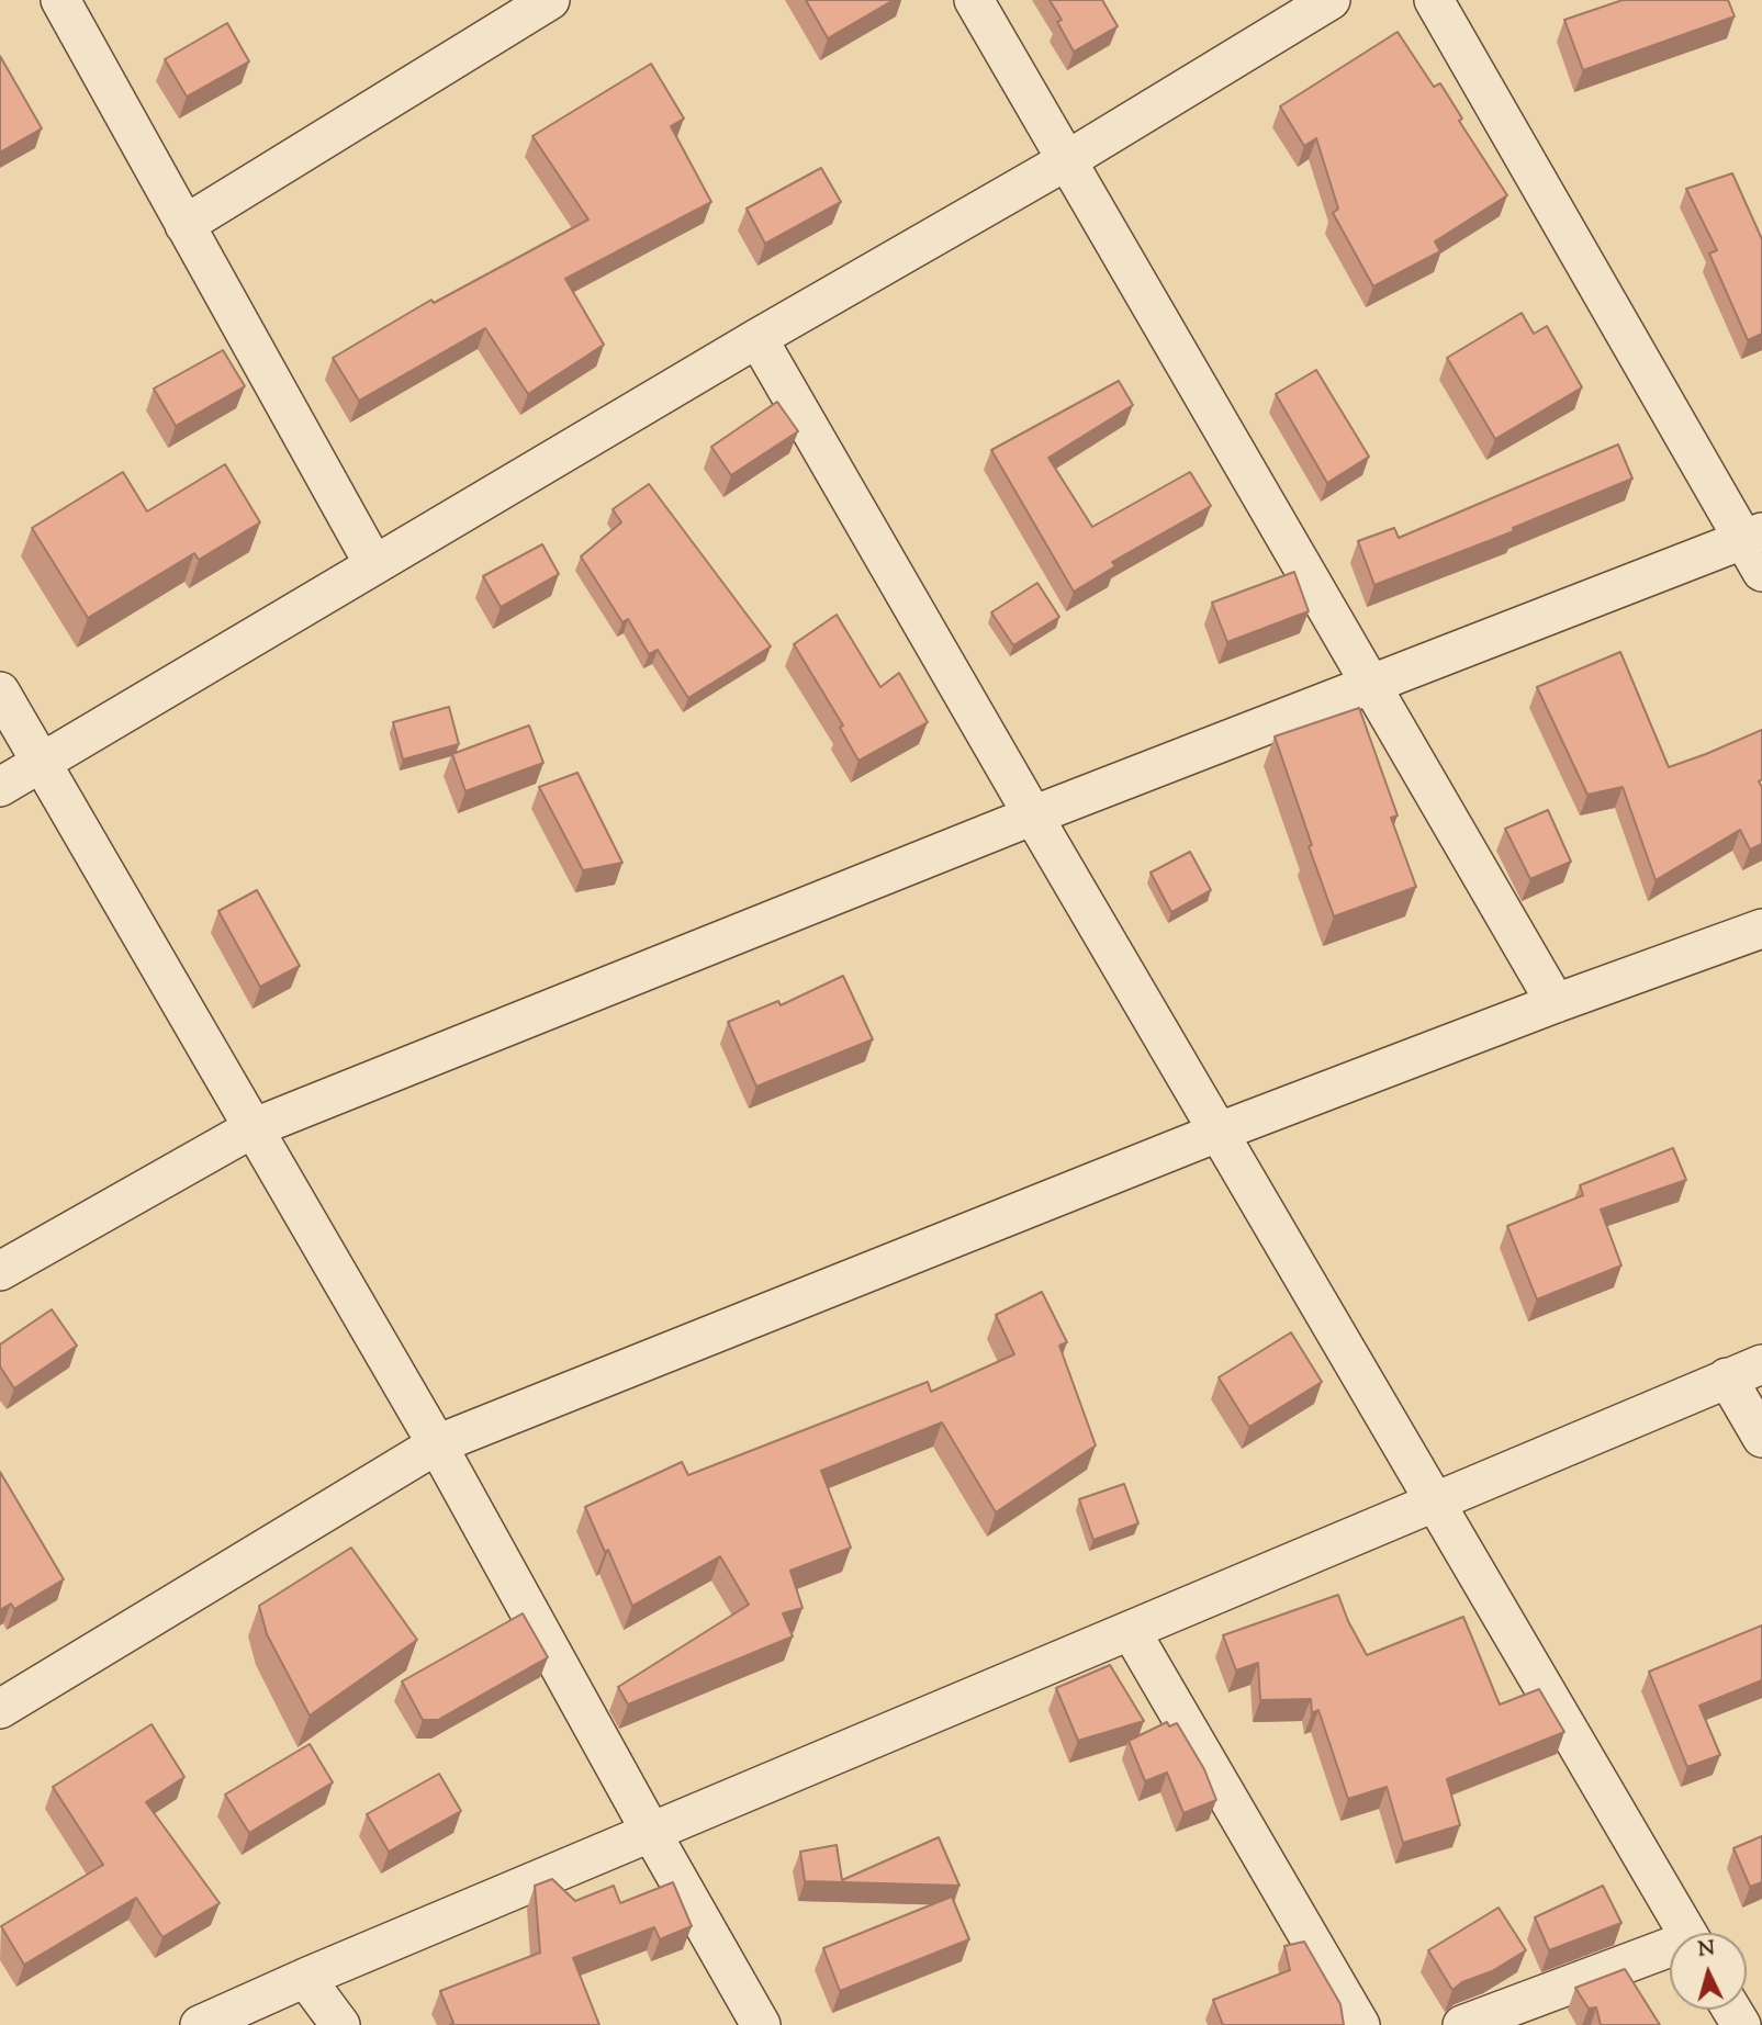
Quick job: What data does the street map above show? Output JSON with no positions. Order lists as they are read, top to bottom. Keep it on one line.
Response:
{"north":"top"}
